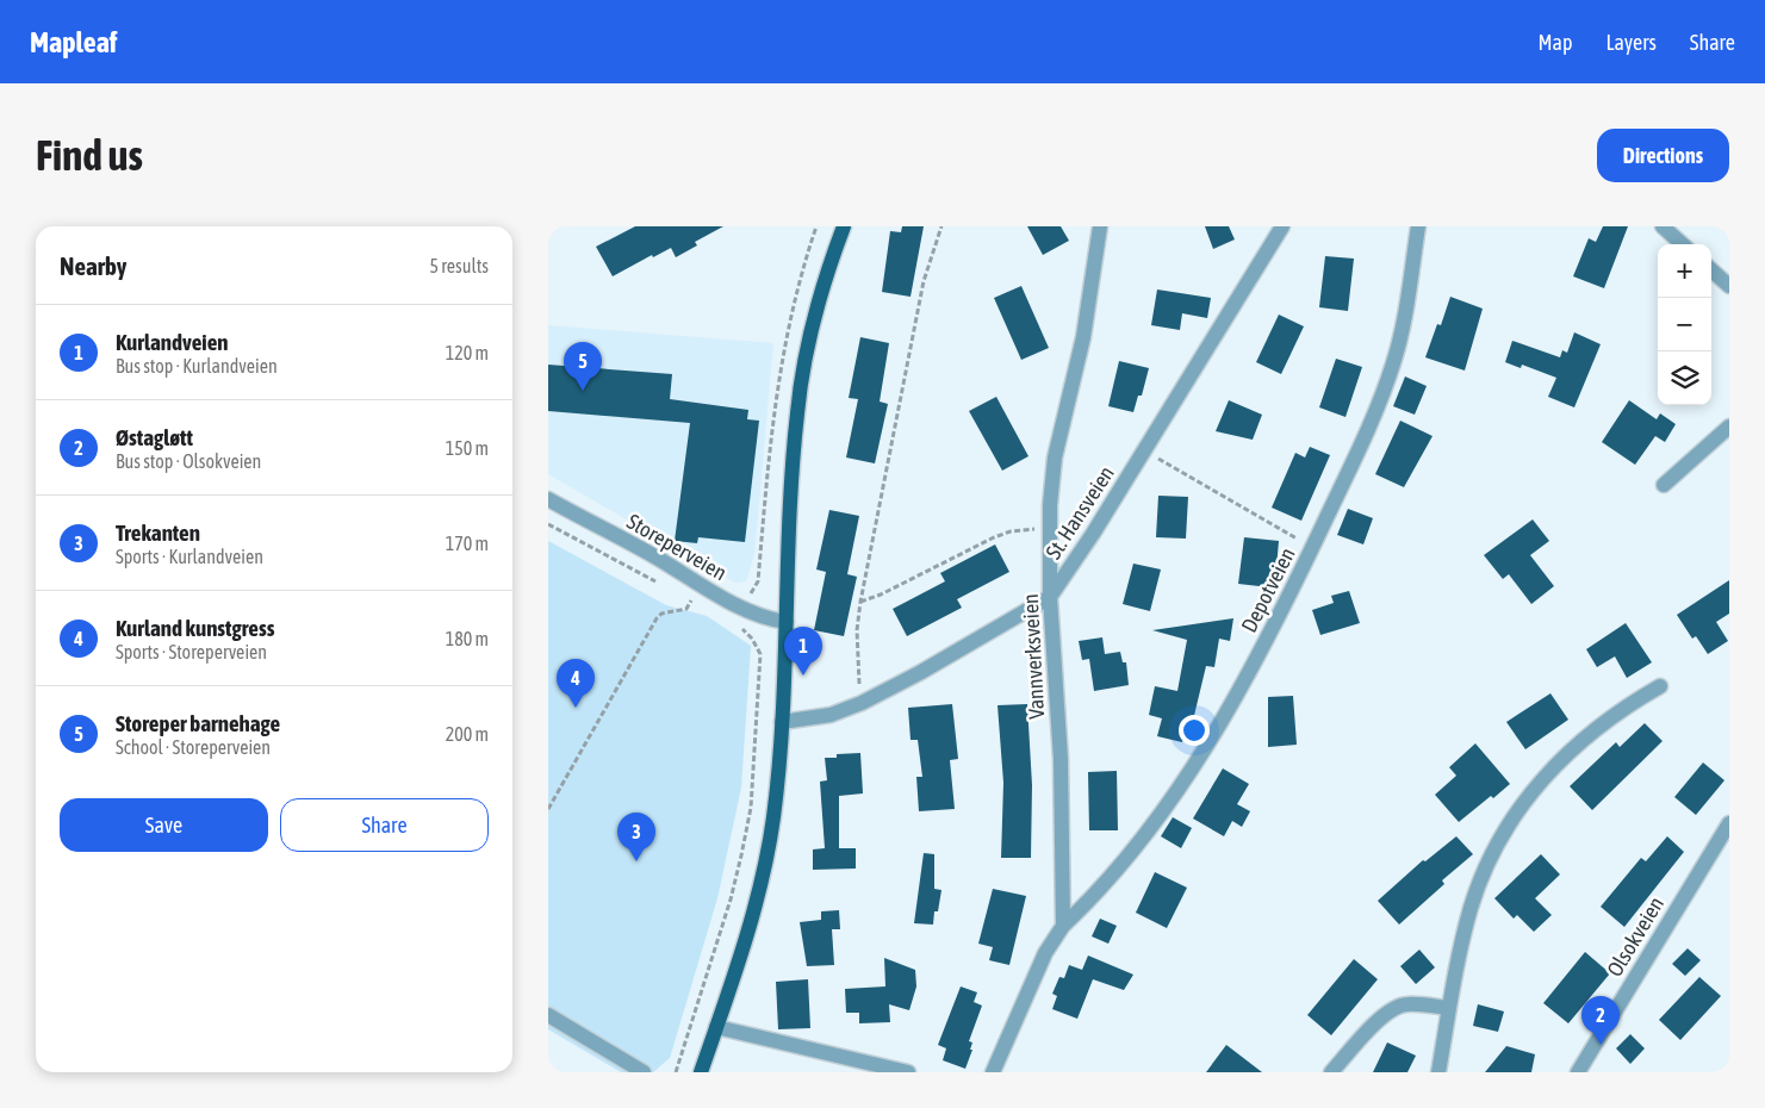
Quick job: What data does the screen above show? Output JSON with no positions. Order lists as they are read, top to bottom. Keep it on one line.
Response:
{"streets":{"street":["St. Hansveien","Storeperveien","Depotveien","Vannverksveien","Olsokveien"]},"crossings":[["St. Hansveien","Vannverksveien"],["Depotveien","Vannverksveien"]],"page":{"header":"Mapleaf","nav":["Map","Layers","Share"],"buttons":["Directions",["Save","Share"]],"title":"Find us","heading":["Nearby","5 results"],"map_buttons":["+","−"],"list":[{"mark":"1","name":"Kurlandveien","note":"Bus stop · Kurlandveien","value":"120 m"},{"mark":"2","name":"Østagløtt","note":"Bus stop · Olsokveien","value":"150 m"},{"mark":"3","name":"Trekanten","note":"Sports · Kurlandveien","value":"170 m"},{"mark":"4","name":"Kurland kunstgress","note":"Sports · Storeperveien","value":"180 m"},{"mark":"5","name":"Storeper barnehage","note":"School · Storeperveien","value":"200 m"}],"pins":["5","1","4","3","2"]}}
